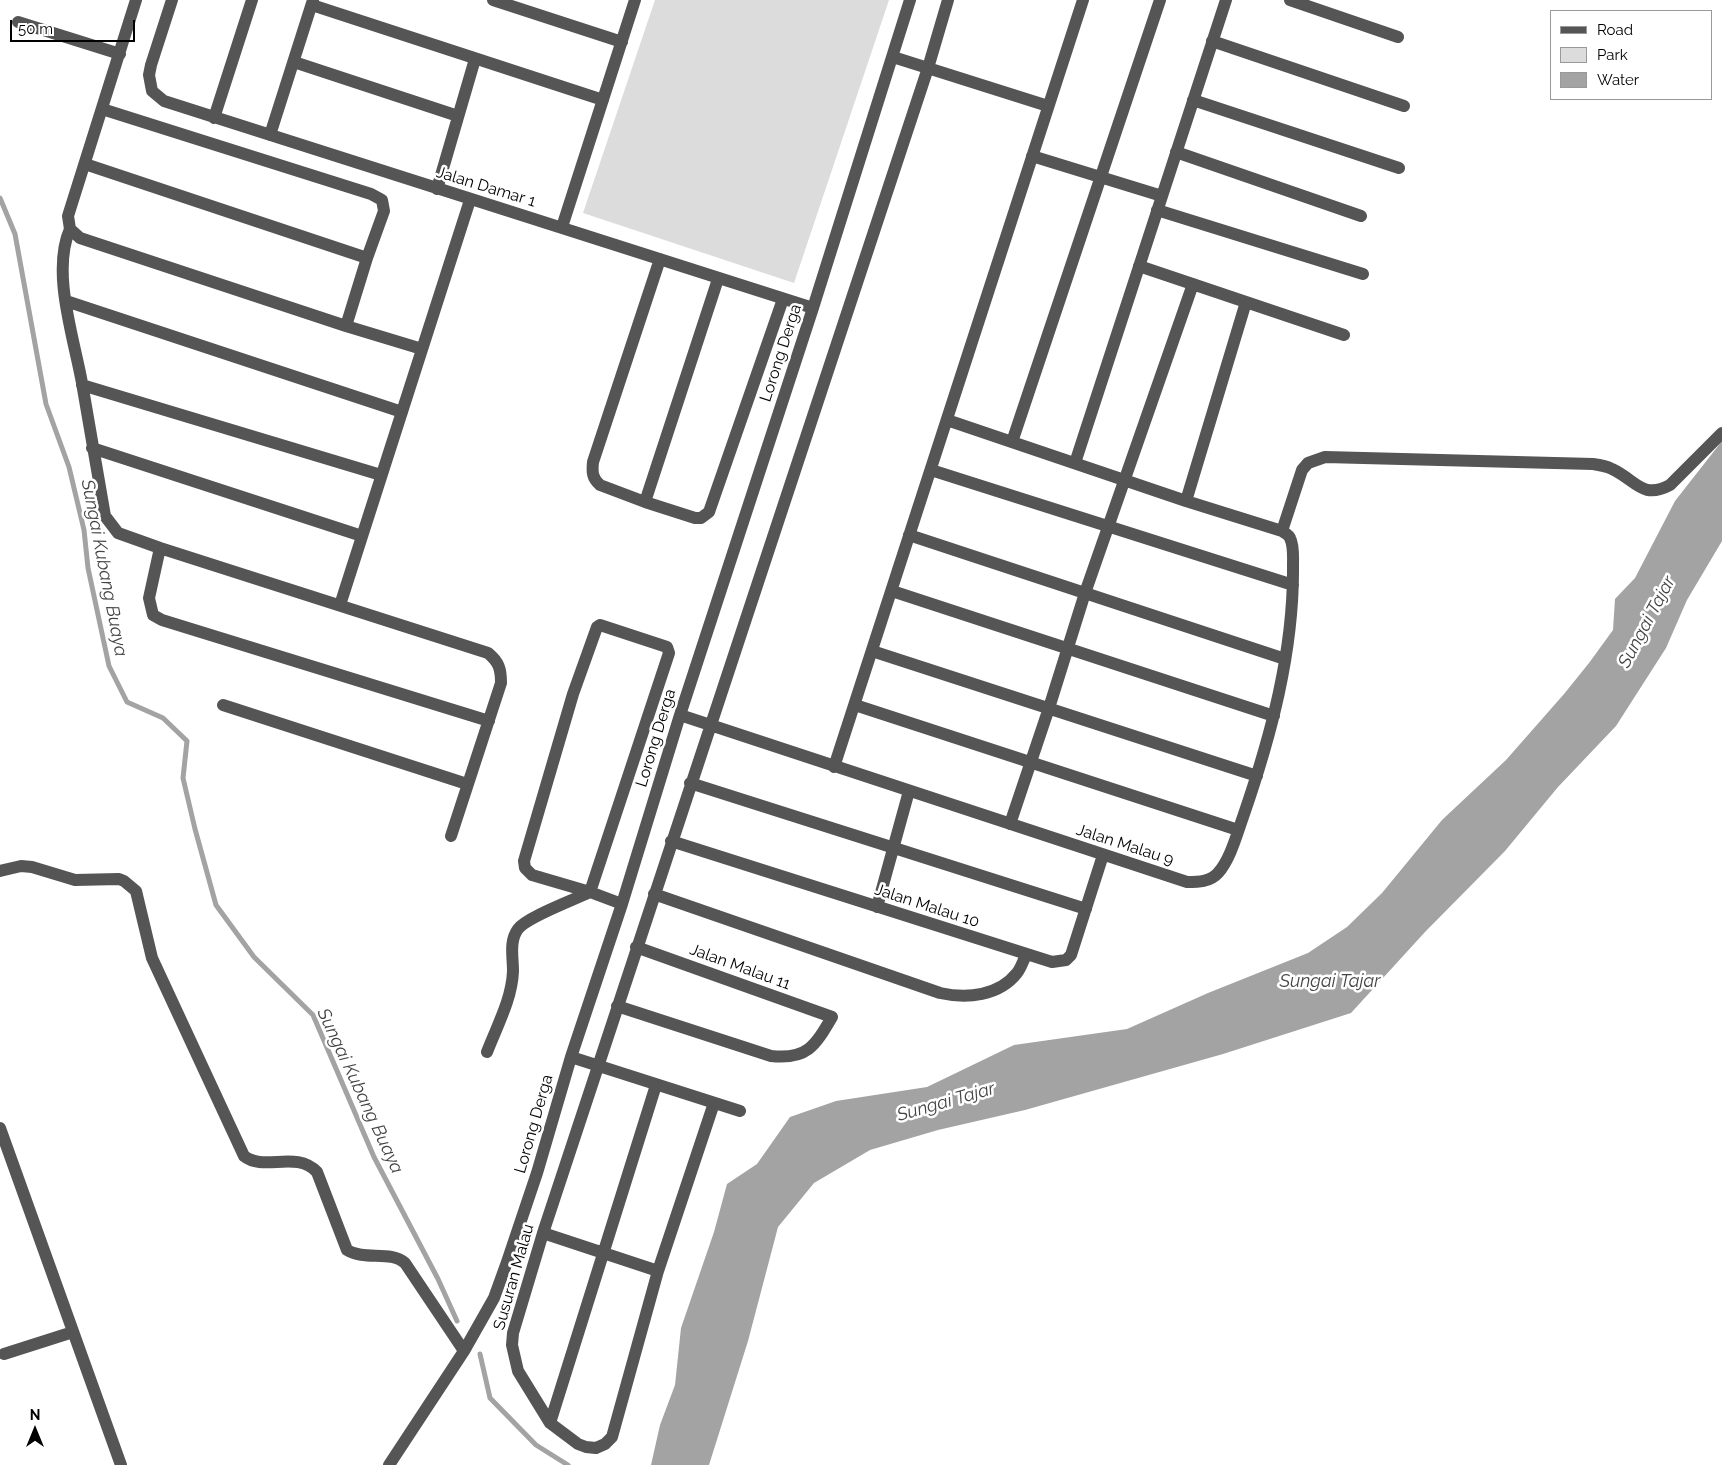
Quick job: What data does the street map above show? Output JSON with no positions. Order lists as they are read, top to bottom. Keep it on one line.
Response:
{"streets":{"street":["Jalan Damar 1","Lorong Derga","Jalan Malau 9","Jalan Malau 10","Jalan Malau 11","Susuran Malau"]},"crossings":[["Jalan Damar 1","Lorong Derga"],["Lorong Derga","Jalan Malau 9"],["Jalan Malau 9","Jalan Malau 10"],["Jalan Malau 9","Susuran Malau"],["Jalan Malau 10","Susuran Malau"],["Jalan Malau 11","Susuran Malau"]],"water":["Sungai Kubang Buaya","Sungai Tajar"],"legend":["Road","Park","Water"],"scale_bar":"50 m","north":"top"}
